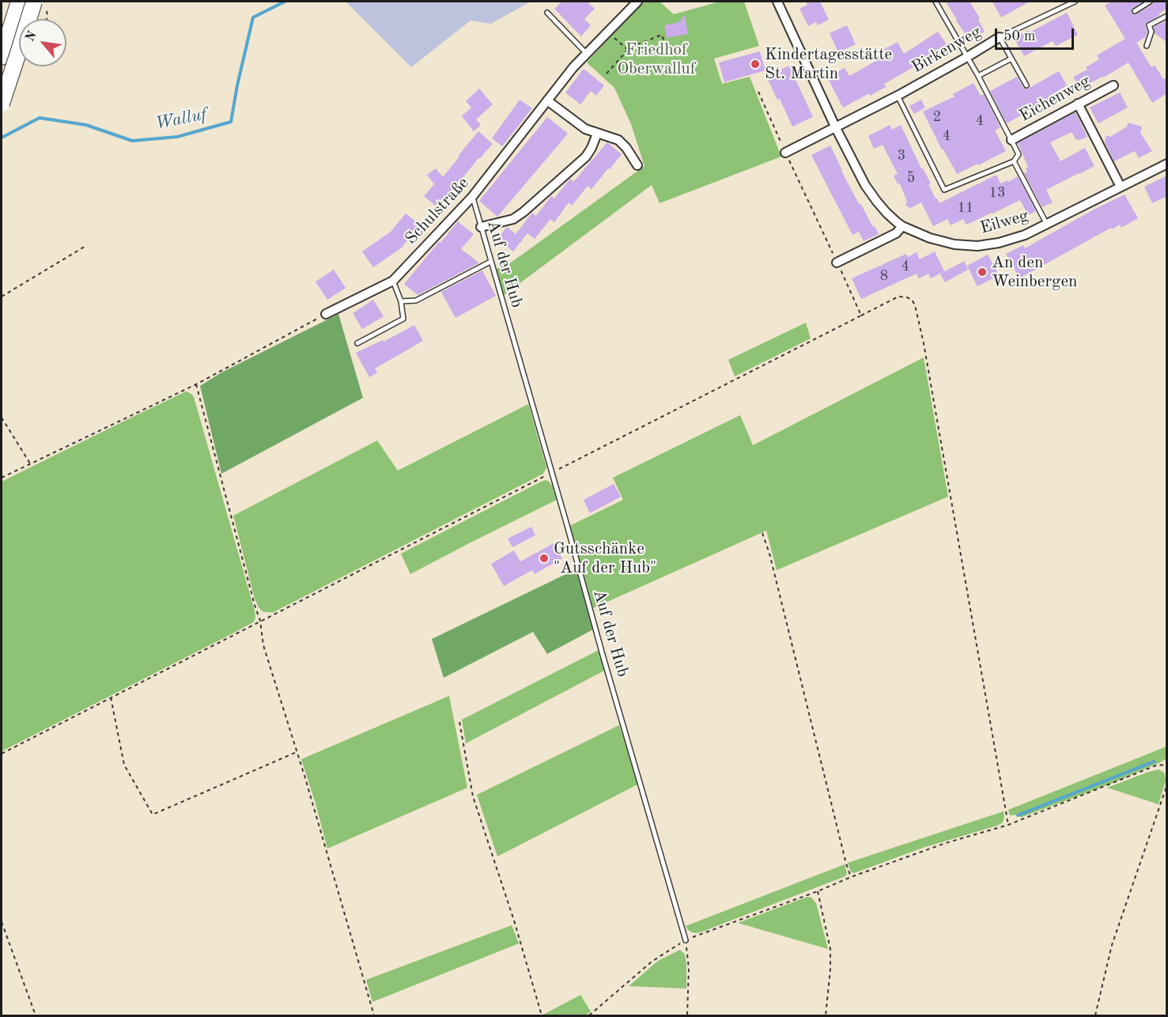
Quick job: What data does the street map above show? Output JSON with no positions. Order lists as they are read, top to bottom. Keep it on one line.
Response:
{"streets":{"street":["Birkenweg","Eichenweg","Schulstraße","Eilweg"],"lane":["Auf der Hub"]},"crossings":[["Birkenweg","Eilweg"],["Schulstraße","Auf der Hub"]],"water":["Walluf"],"parks":["Friedhof Oberwalluf"],"places":["Kindertagesstätte St. Martin","An den Weinbergen","Gutsschänke \"Auf der Hub\""],"house_numbers":["2","4","4","3","5","13","11","4","8"],"scale_bar":"50 m","north":"top left"}
